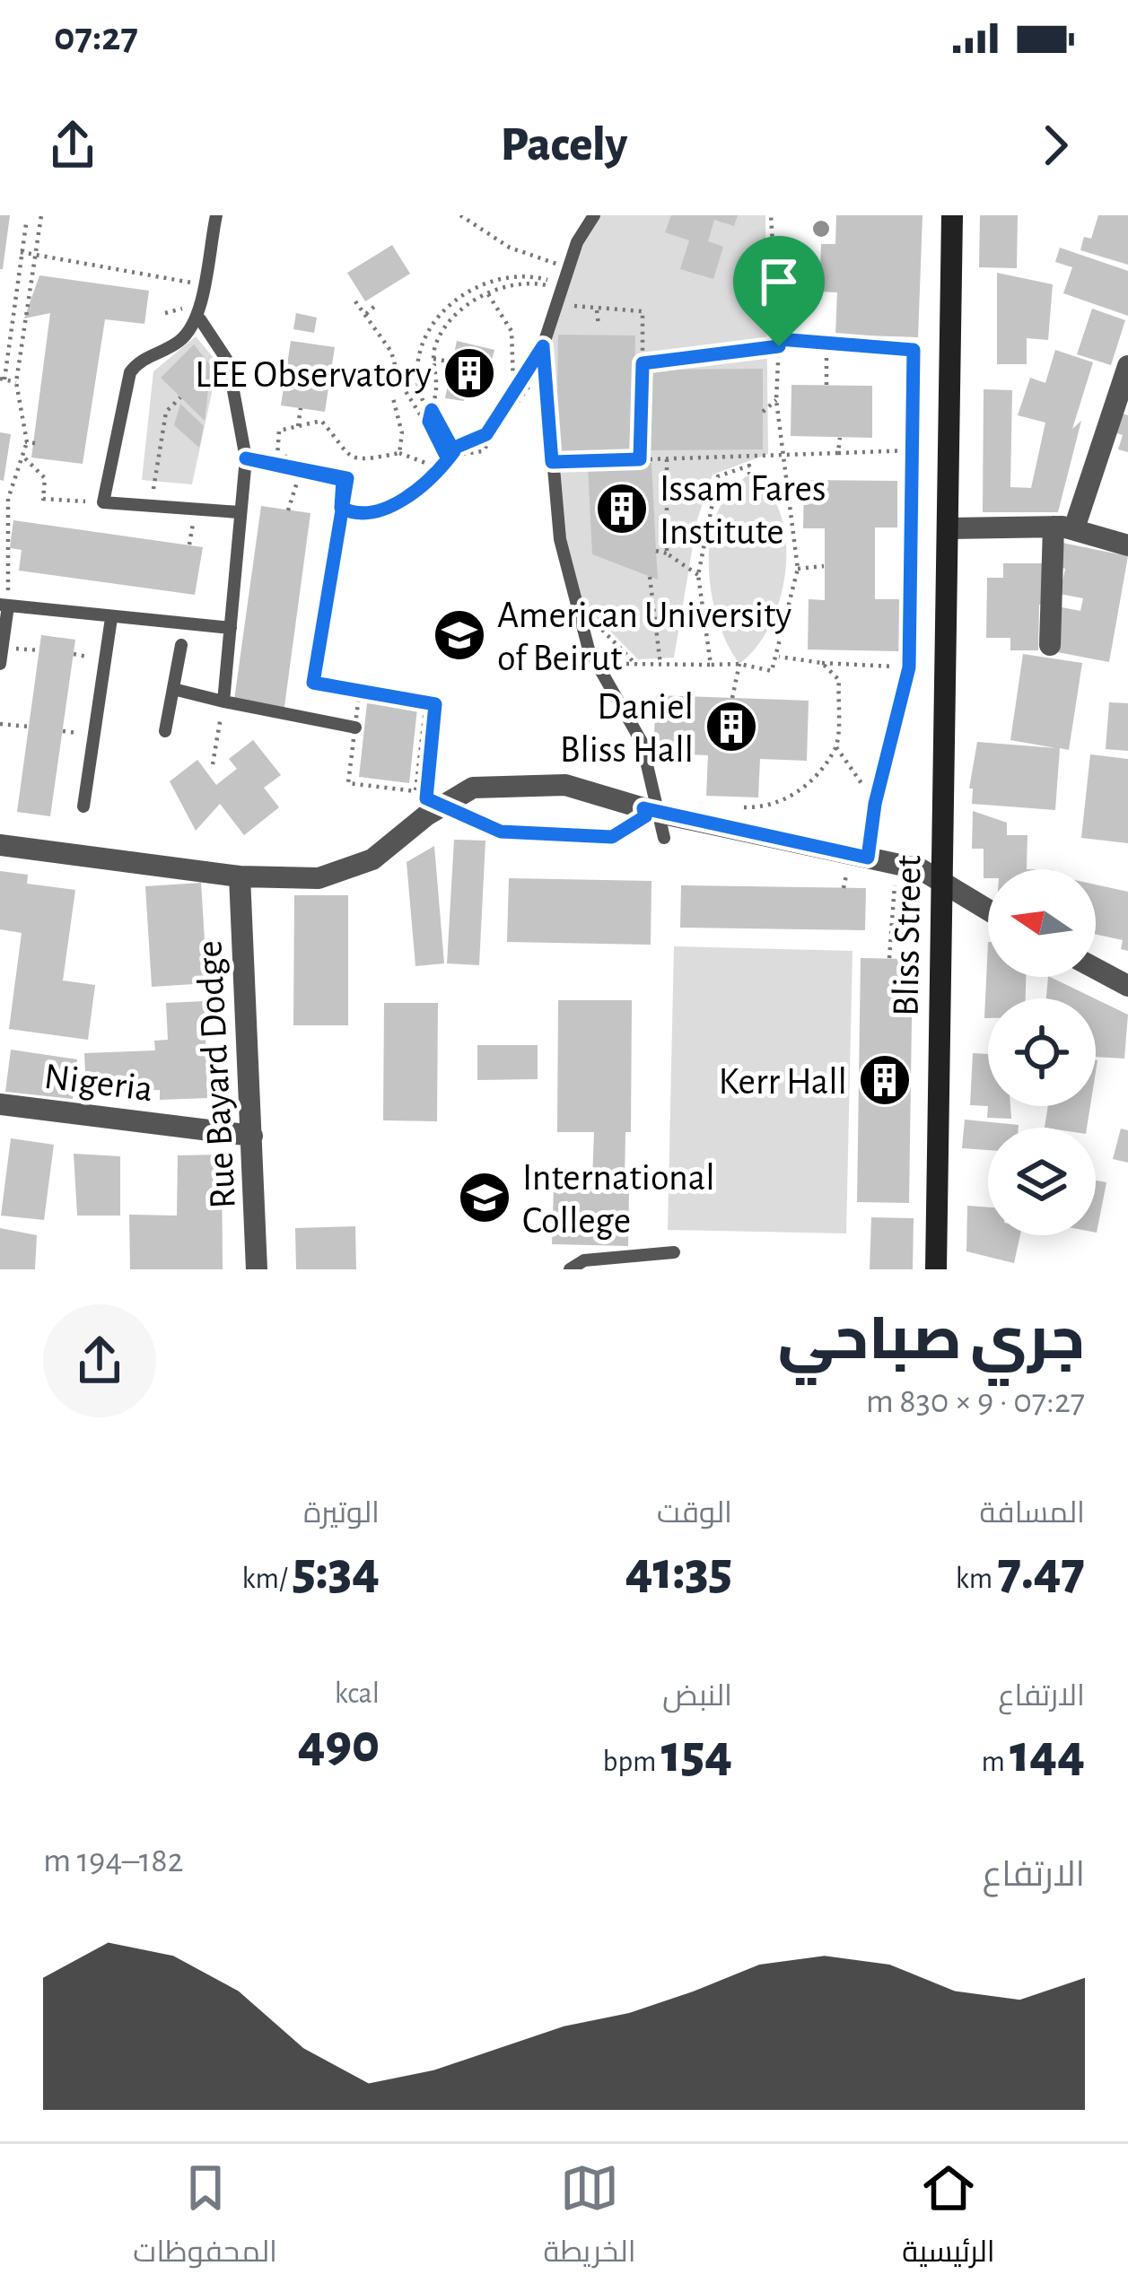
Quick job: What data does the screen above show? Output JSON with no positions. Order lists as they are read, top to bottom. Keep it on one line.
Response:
{"streets":{"street":["Bliss Street","Rue Bayard Dodge","Nigeria"]},"crossings":[["Rue Bayard Dodge","Nigeria"]],"places":{"building":["LEE Observatory","Issam Fares Institute","Daniel Bliss Hall","Kerr Hall"],"school or university":["American University of Beirut","International College"]},"north":"left","page":{"status":"07:27","header":"Pacely","heading":["جري صباحي","07:27 · 9 × 830 m"],"stats":[["المسافة","7.47 km"],["الوقت","41:35"],["الوتيرة","5:34 /km"],["الارتفاع","144 m"],["النبض","154 bpm"],["kcal","490"]],"chart":["الارتفاع","182–194 m"],"tabs":["الرئيسية","الخريطة","المحفوظات"]}}
